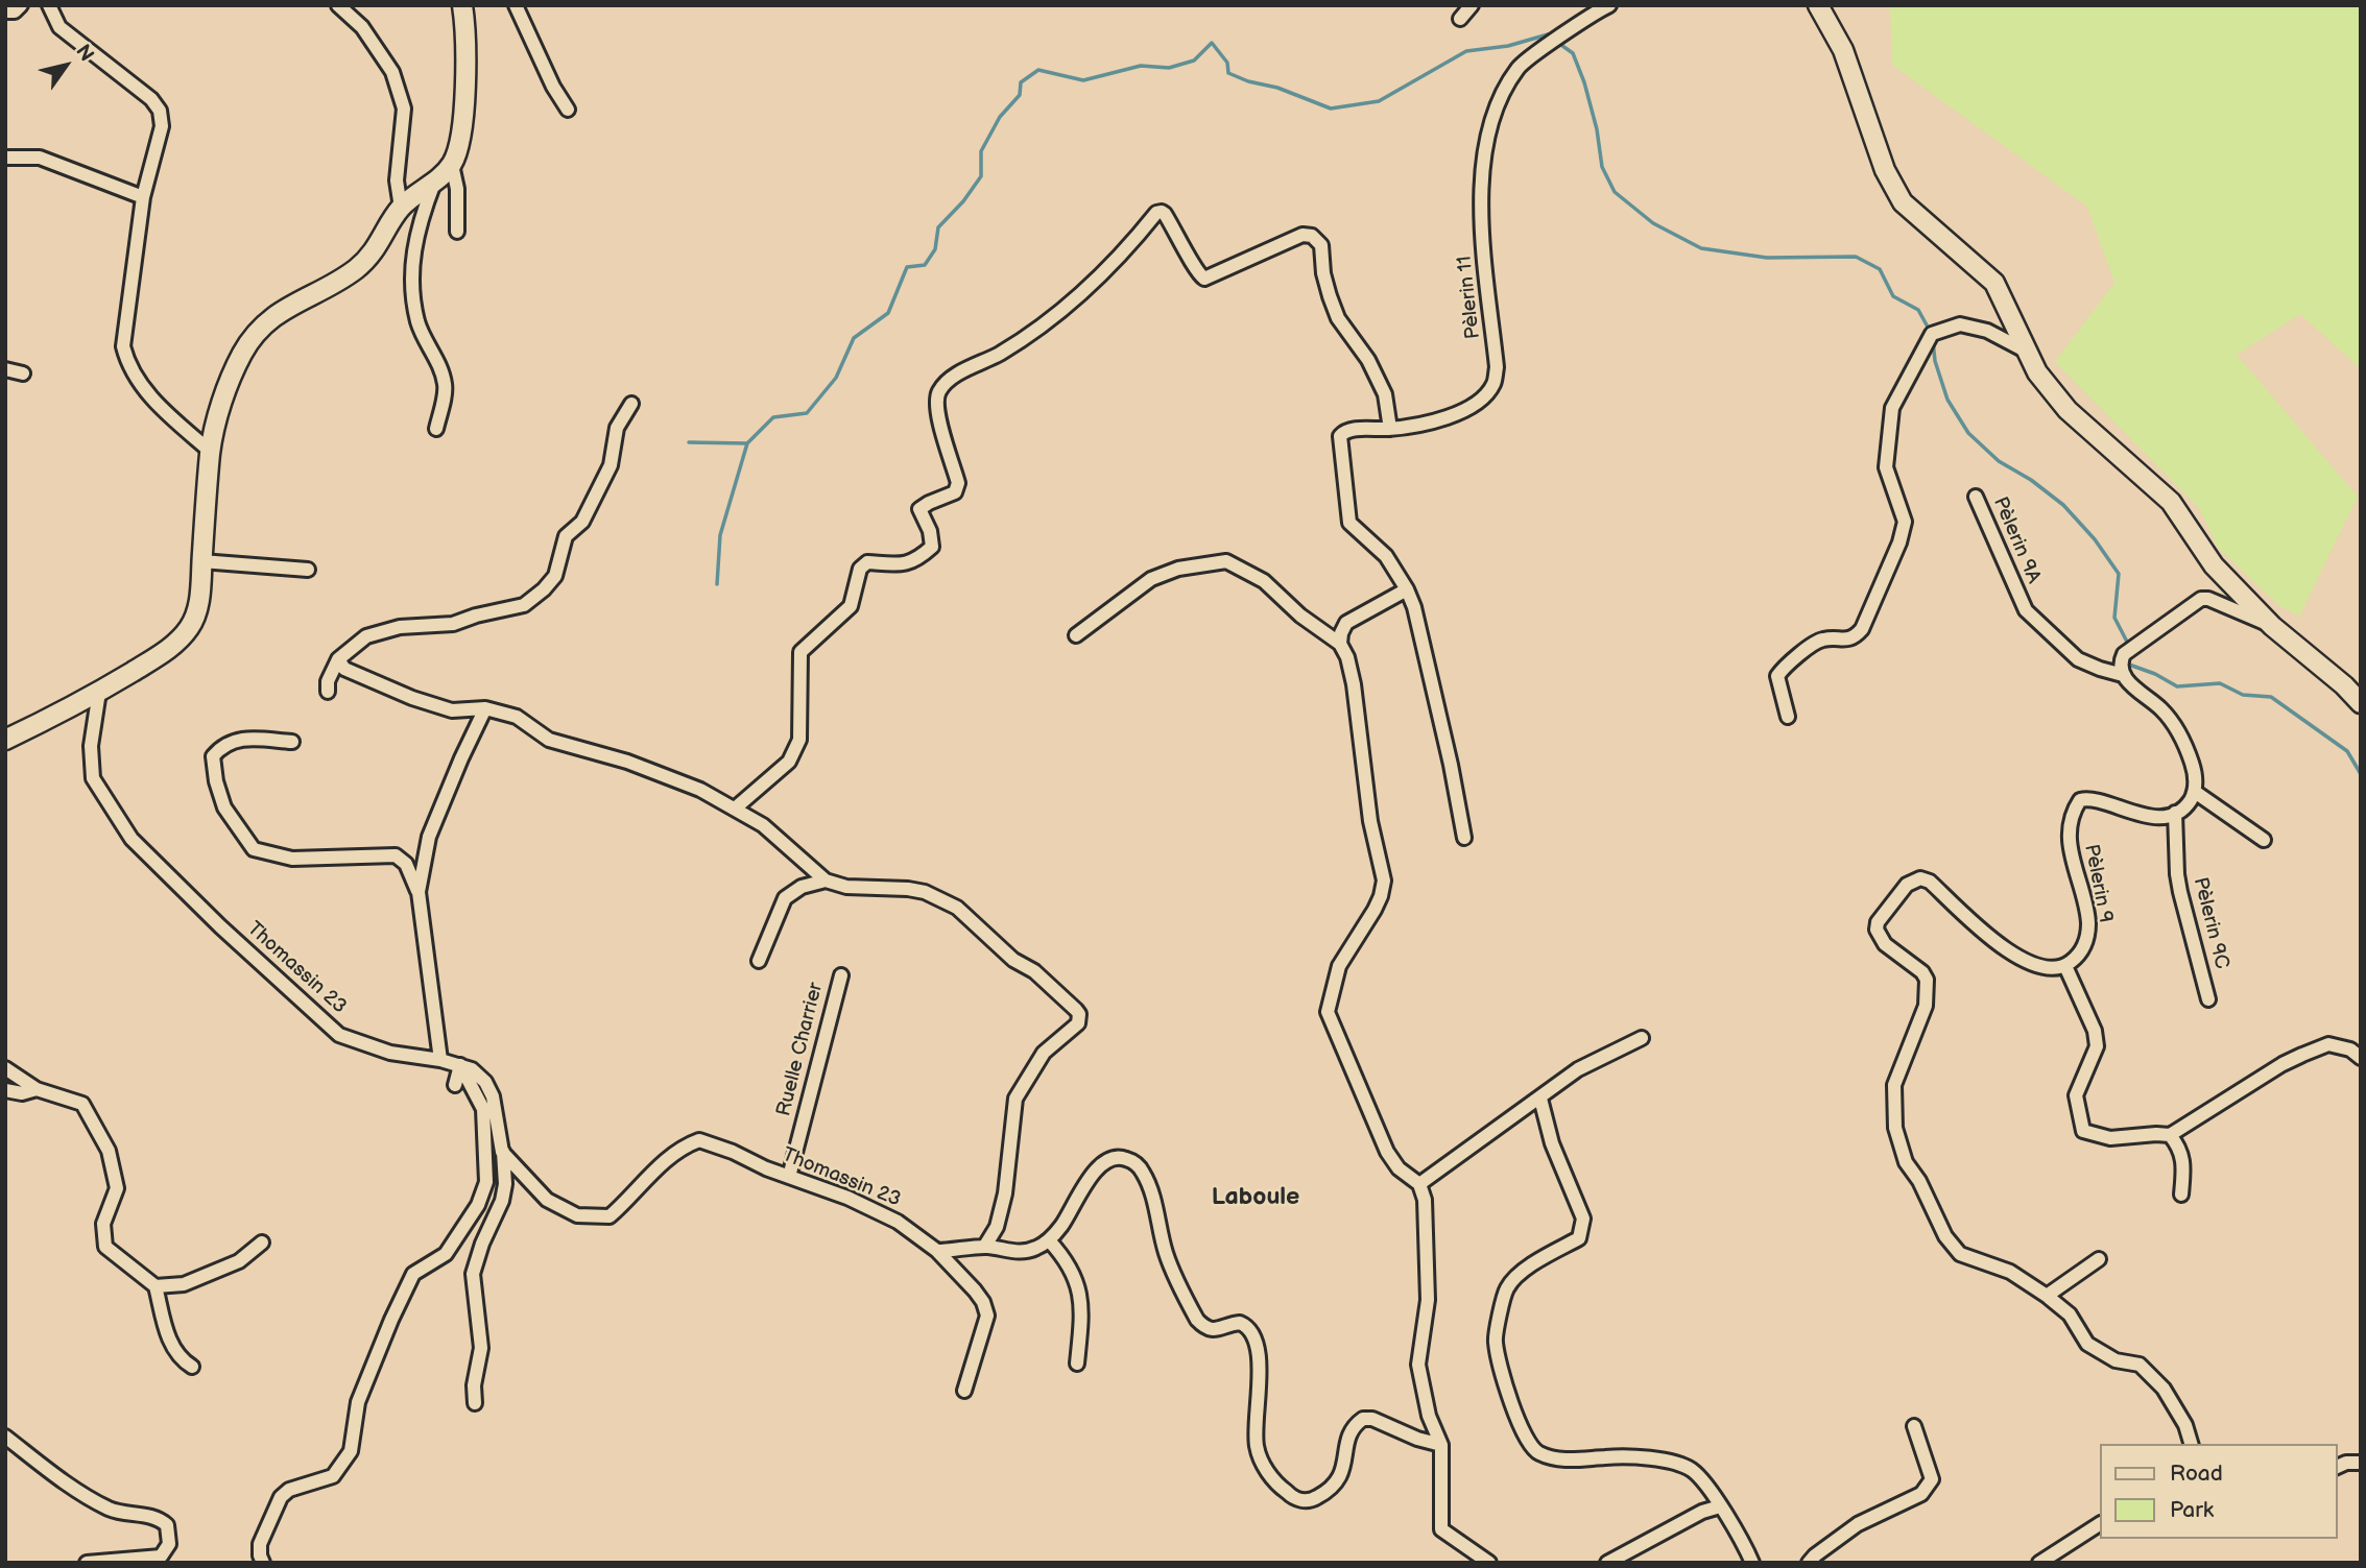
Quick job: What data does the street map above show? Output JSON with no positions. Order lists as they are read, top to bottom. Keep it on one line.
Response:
{"streets":{"street":["Pèlerin 11","Pèlerin 9A","Pèlerin 9","Pèlerin 9C","Thomassin 23","Ruelle Charrier"]},"crossings":[["Pèlerin 9","Pèlerin 9C"],["Thomassin 23","Ruelle Charrier"]],"districts":["Laboule"],"legend":["Road","Park"],"north":"top right"}
